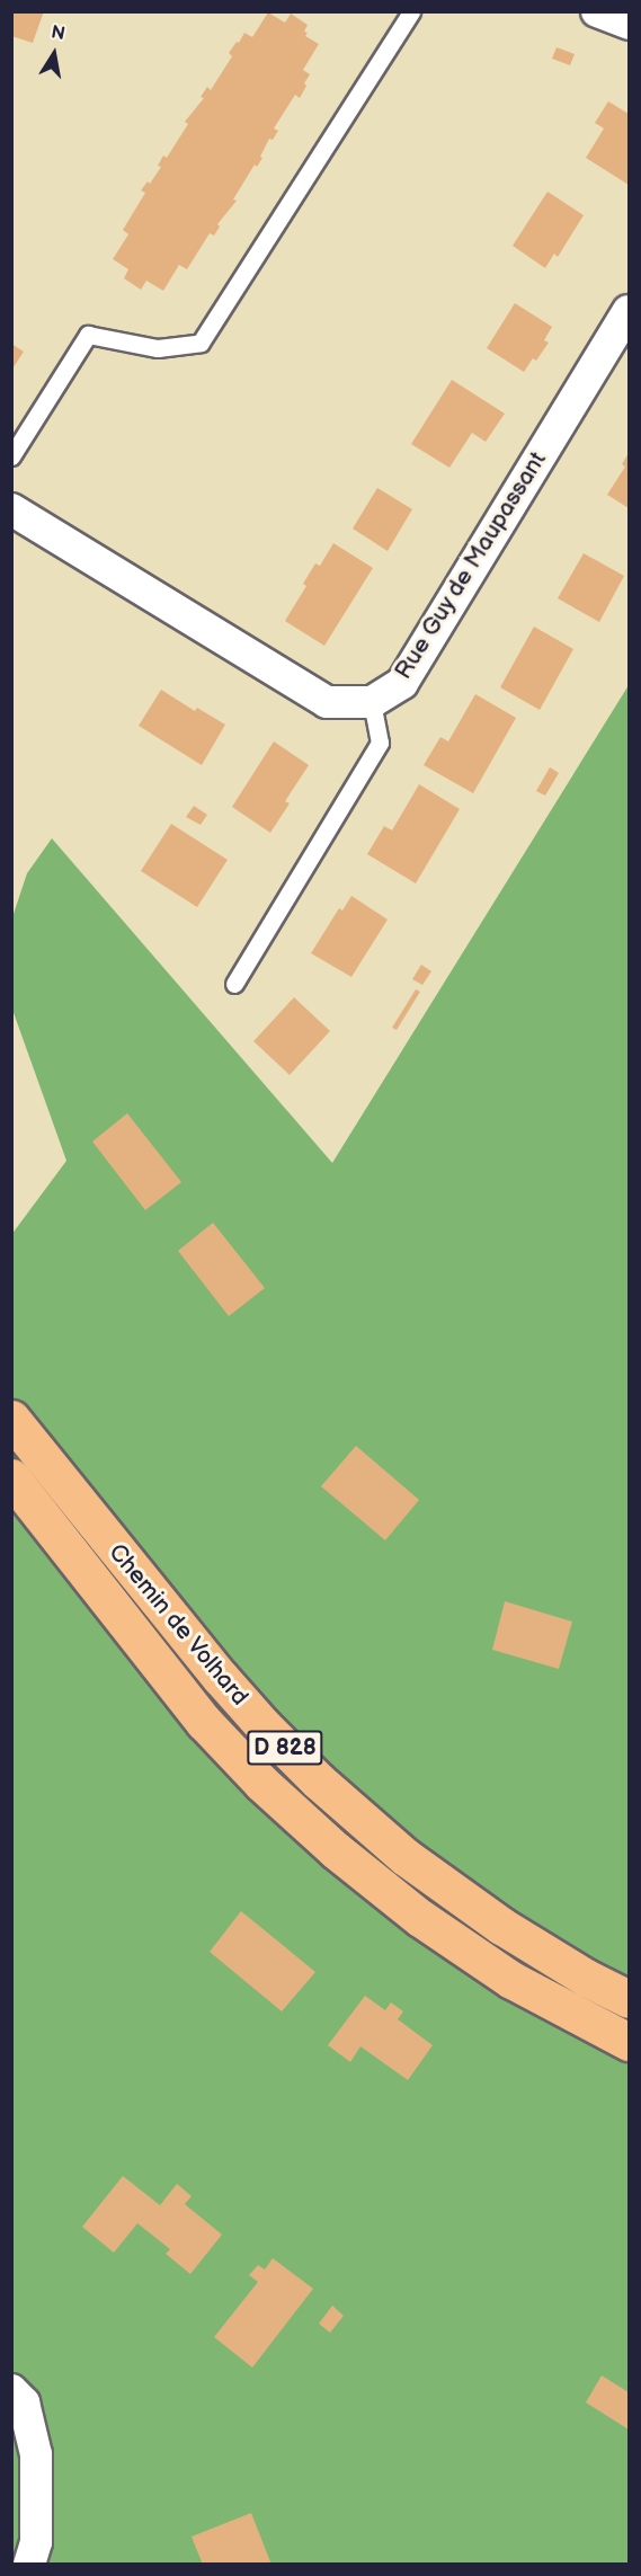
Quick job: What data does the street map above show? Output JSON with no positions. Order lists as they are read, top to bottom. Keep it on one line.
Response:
{"streets":{"main road":["Chemin de Volhard","D 828"],"street":["Rue Guy de Maupassant"]},"north":"top"}
